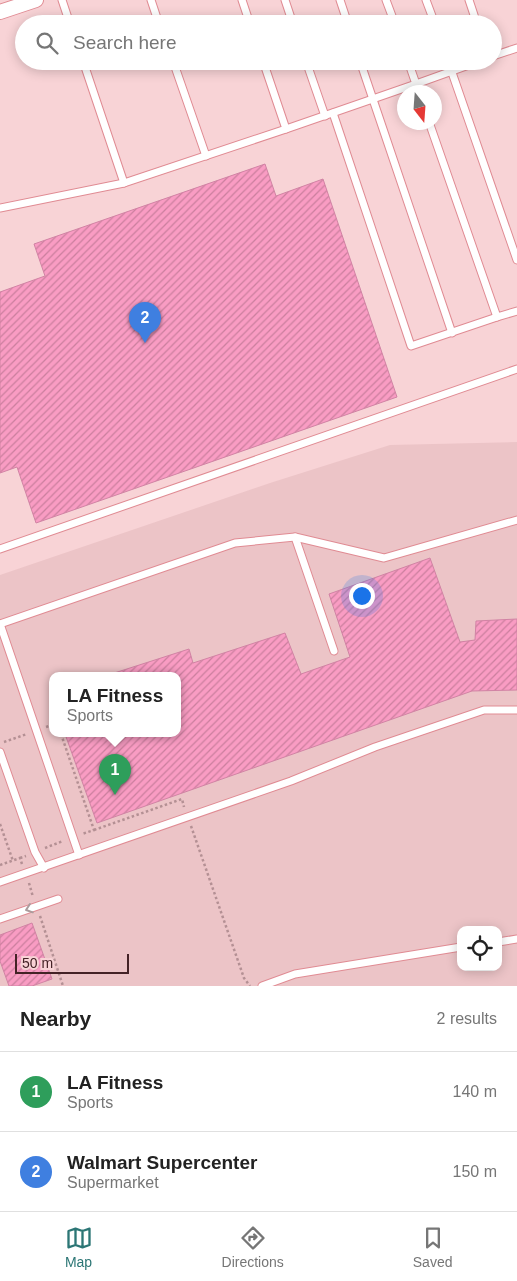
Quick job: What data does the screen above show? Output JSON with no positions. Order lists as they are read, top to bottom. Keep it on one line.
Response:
{"scale_bar":"50 m","north":"bottom","page":{"search":"Search here","pins":["2","1"],"popup":["LA Fitness","Sports"],"scale":"50 m","heading":["Nearby","2 results"],"list":[{"mark":"1","name":"LA Fitness","note":"Sports","value":"140 m"},{"mark":"2","name":"Walmart Supercenter","note":"Supermarket","value":"150 m"}],"nav":["Map","Directions","Saved"]}}
